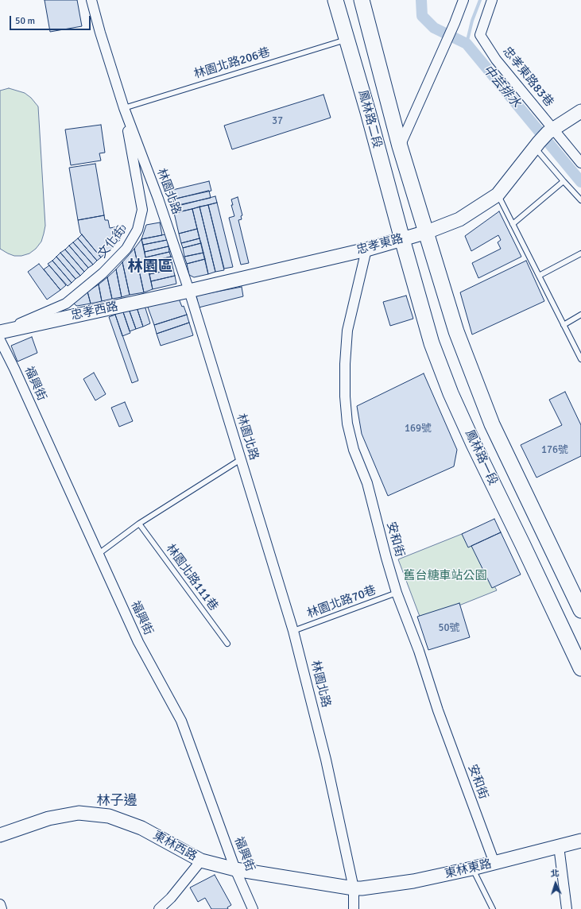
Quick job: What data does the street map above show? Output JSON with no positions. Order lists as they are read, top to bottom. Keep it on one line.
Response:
{"streets":{"main road":["鳳林路二段","鳳林路一段"],"street":["忠孝東路83巷","林園北路","文化街","忠孝東路","忠孝西路","福興街","安和街","東林西路","東林東路"],"lane":["林園北路206巷","林園北路111巷","林園北路70巷"]},"crossings":[["林園北路206巷","鳳林路二段"],["林園北路206巷","林園北路"],["林園北路206巷","文化街"],["忠孝東路83巷","忠孝東路"],["鳳林路二段","忠孝東路"],["鳳林路二段","鳳林路一段"],["林園北路","文化街"],["林園北路","忠孝東路"],["林園北路","忠孝西路"],["林園北路","林園北路70巷"],["林園北路","東林西路"],["林園北路","東林東路"],["文化街","忠孝西路"],["忠孝東路","忠孝西路"],["忠孝東路","鳳林路一段"],["忠孝東路","安和街"],["福興街","東林西路"],["安和街","林園北路70巷"],["安和街","東林東路"],["東林西路","東林東路"]],"districts":["林園區","林子邊"],"water":["中芸排水"],"parks":["舊台糖車站公園"],"house_numbers":["37","169號","176號","50號"],"scale_bar":"50 m","north":"top"}
